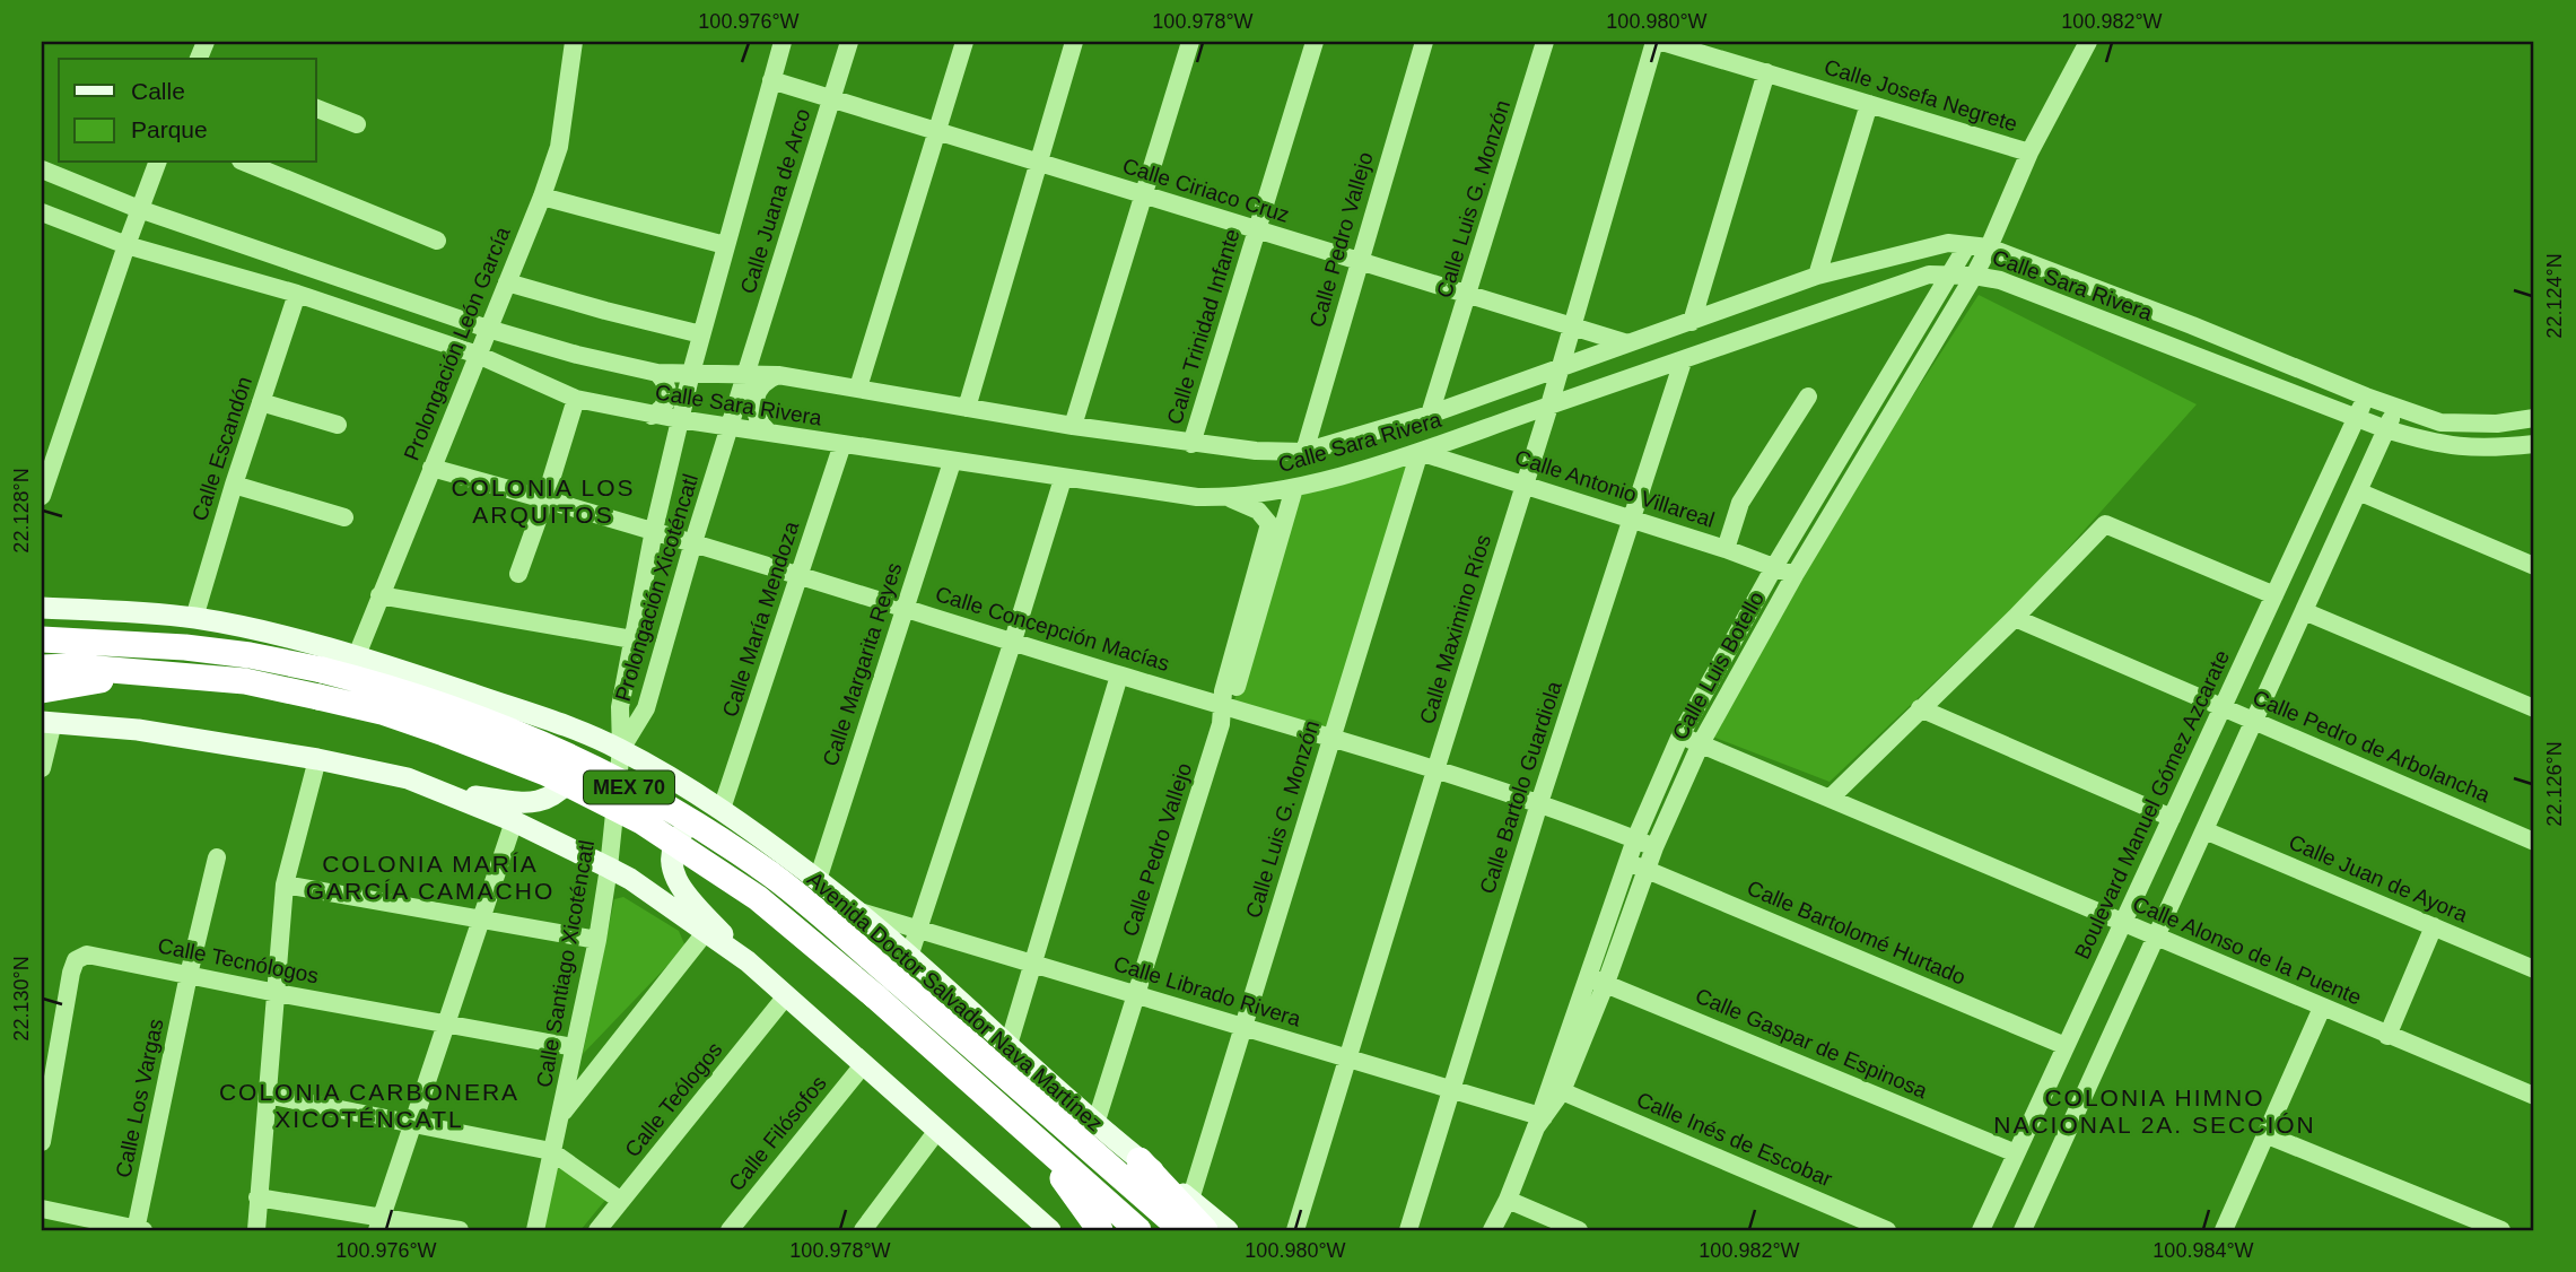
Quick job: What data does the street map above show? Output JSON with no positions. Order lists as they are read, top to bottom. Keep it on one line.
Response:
{"streets":{"highway":["MEX 70","Avenida Doctor Salvador Nava Martínez"],"street":["Calle Josefa Negrete","Calle Ciriaco Cruz","Calle Luis G. Monzón","Calle Juana de Arco","Calle Pedro Vallejo","Calle Sara Rivera","Calle Trinidad Infante","Prolongación León García","Calle Escandón","Calle Antonio Villareal","Prolongación Xicoténcatl","Calle María Mendoza","Calle Concepción Macías","Calle Maximino Ríos","Calle Margarita Reyes","Calle Luis Botello","Calle Pedro de Arbolancha","Calle Bartolo Guardiola","Boulevard Manuel Gómez Azcarate","Calle Juan de Ayora","Calle Bartolomé Hurtado","Calle Alonso de la Puente","Calle Tecnólogos","Calle Santiago Xicoténcatl","Calle Librado Rivera","Calle Gaspar de Espinosa","Calle Los Vargas","Calle Teólogos","Calle Filósofos","Calle Inés de Escobar"]},"crossings":[["Calle Josefa Negrete","Calle Luis Botello"],["Calle Ciriaco Cruz","Calle Luis G. Monzón"],["Calle Ciriaco Cruz","Calle Juana de Arco"],["Calle Ciriaco Cruz","Calle Pedro Vallejo"],["Calle Ciriaco Cruz","Calle Sara Rivera"],["Calle Ciriaco Cruz","Calle Trinidad Infante"],["Calle Ciriaco Cruz","Calle Maximino Ríos"],["Calle Luis G. Monzón","Calle Sara Rivera"],["Calle Luis G. Monzón","Calle Antonio Villareal"],["Calle Luis G. Monzón","Calle Concepción Macías"],["Calle Luis G. Monzón","Calle Librado Rivera"],["Calle Luis G. Monzón","Avenida Doctor Salvador Nava Martínez"],["Calle Juana de Arco","Calle Sara Rivera"],["Calle Juana de Arco","Prolongación Xicoténcatl"],["Calle Pedro Vallejo","Calle Sara Rivera"],["Calle Pedro Vallejo","Calle Concepción Macías"],["Calle Pedro Vallejo","Calle Librado Rivera"],["Calle Pedro Vallejo","Avenida Doctor Salvador Nava Martínez"],["Calle Sara Rivera","Calle Trinidad Infante"],["Calle Sara Rivera","Prolongación León García"],["Calle Sara Rivera","Calle Escandón"],["Calle Sara Rivera","Calle Antonio Villareal"],["Calle Sara Rivera","Prolongación Xicoténcatl"],["Calle Sara Rivera","Calle María Mendoza"],["Calle Sara Rivera","Calle Maximino Ríos"],["Calle Sara Rivera","Calle Margarita Reyes"],["Calle Sara Rivera","Calle Luis Botello"],["Calle Sara Rivera","Calle Bartolo Guardiola"],["Calle Sara Rivera","Boulevard Manuel Gómez Azcarate"],["Prolongación León García","Calle Concepción Macías"],["Prolongación León García","Avenida Doctor Salvador Nava Martínez"],["Calle Escandón","Avenida Doctor Salvador Nava Martínez"],["Calle Antonio Villareal","Calle Maximino Ríos"],["Calle Antonio Villareal","Calle Luis Botello"],["Calle Antonio Villareal","Calle Bartolo Guardiola"],["Prolongación Xicoténcatl","Calle Concepción Macías"],["Prolongación Xicoténcatl","Calle Santiago Xicoténcatl"],["Prolongación Xicoténcatl","Avenida Doctor Salvador Nava Martínez"],["Calle María Mendoza","Calle Concepción Macías"],["Calle María Mendoza","Avenida Doctor Salvador Nava Martínez"],["Calle Concepción Macías","Calle Maximino Ríos"],["Calle Concepción Macías","Calle Margarita Reyes"],["Calle Concepción Macías","Calle Luis Botello"],["Calle Concepción Macías","Calle Bartolo Guardiola"],["Calle Maximino Ríos","Calle Librado Rivera"],["Calle Margarita Reyes","Avenida Doctor Salvador Nava Martínez"],["Calle Luis Botello","Calle Bartolomé Hurtado"],["Calle Luis Botello","Calle Alonso de la Puente"],["Calle Luis Botello","Calle Librado Rivera"],["Calle Luis Botello","Calle Gaspar de Espinosa"],["Calle Luis Botello","Calle Inés de Escobar"],["Calle Pedro de Arbolancha","Boulevard Manuel Gómez Azcarate"],["Calle Bartolo Guardiola","Calle Librado Rivera"],["Boulevard Manuel Gómez Azcarate","Calle Bartolomé Hurtado"],["Boulevard Manuel Gómez Azcarate","Calle Alonso de la Puente"],["Boulevard Manuel Gómez Azcarate","Calle Gaspar de Espinosa"],["Calle Tecnólogos","Calle Santiago Xicoténcatl"],["Calle Tecnólogos","Calle Los Vargas"],["Calle Santiago Xicoténcatl","Avenida Doctor Salvador Nava Martínez"],["Calle Librado Rivera","Avenida Doctor Salvador Nava Martínez"]],"districts":["COLONIA LOS ARQUITOS","COLONIA MARÍA GARCÍA CAMACHO","COLONIA CARBONERA XICOTÉNCATL","COLONIA HIMNO NACIONAL 2A. SECCIÓN"],"legend":["Calle","Parque"],"coordinates":["100.976°W","100.978°W","100.980°W","100.982°W","22.124°N","22.128°N","22.126°N","22.130°N","100.984°W"]}
